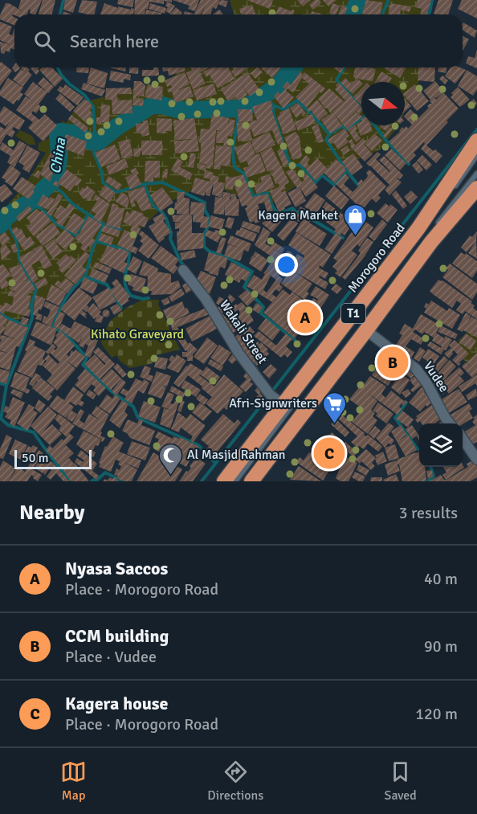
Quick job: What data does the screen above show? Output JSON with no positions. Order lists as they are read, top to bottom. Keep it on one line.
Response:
{"streets":{"highway":["Morogoro Road","T1"],"street":["Wakali Street","Vudee"]},"crossings":[["Morogoro Road","Wakali Street"],["T1","Vudee"]],"water":["China"],"parks":["Kihato Graveyard"],"places":{"shop":["Kagera Market"],"supermarket":["Afri-Signwriters"],"mosque":["Al Masjid Rahman"]},"scale_bar":"50 m","north":"right","page":{"search":"Search here","pins":["A","B","C"],"scale":"50 m","heading":["Nearby","3 results"],"list":[{"mark":"A","name":"Nyasa Saccos","note":"Place · Morogoro Road","value":"40 m"},{"mark":"B","name":"CCM building","note":"Place · Vudee","value":"90 m"},{"mark":"C","name":"Kagera house","note":"Place · Morogoro Road","value":"120 m"}],"nav":["Map","Directions","Saved"]}}
